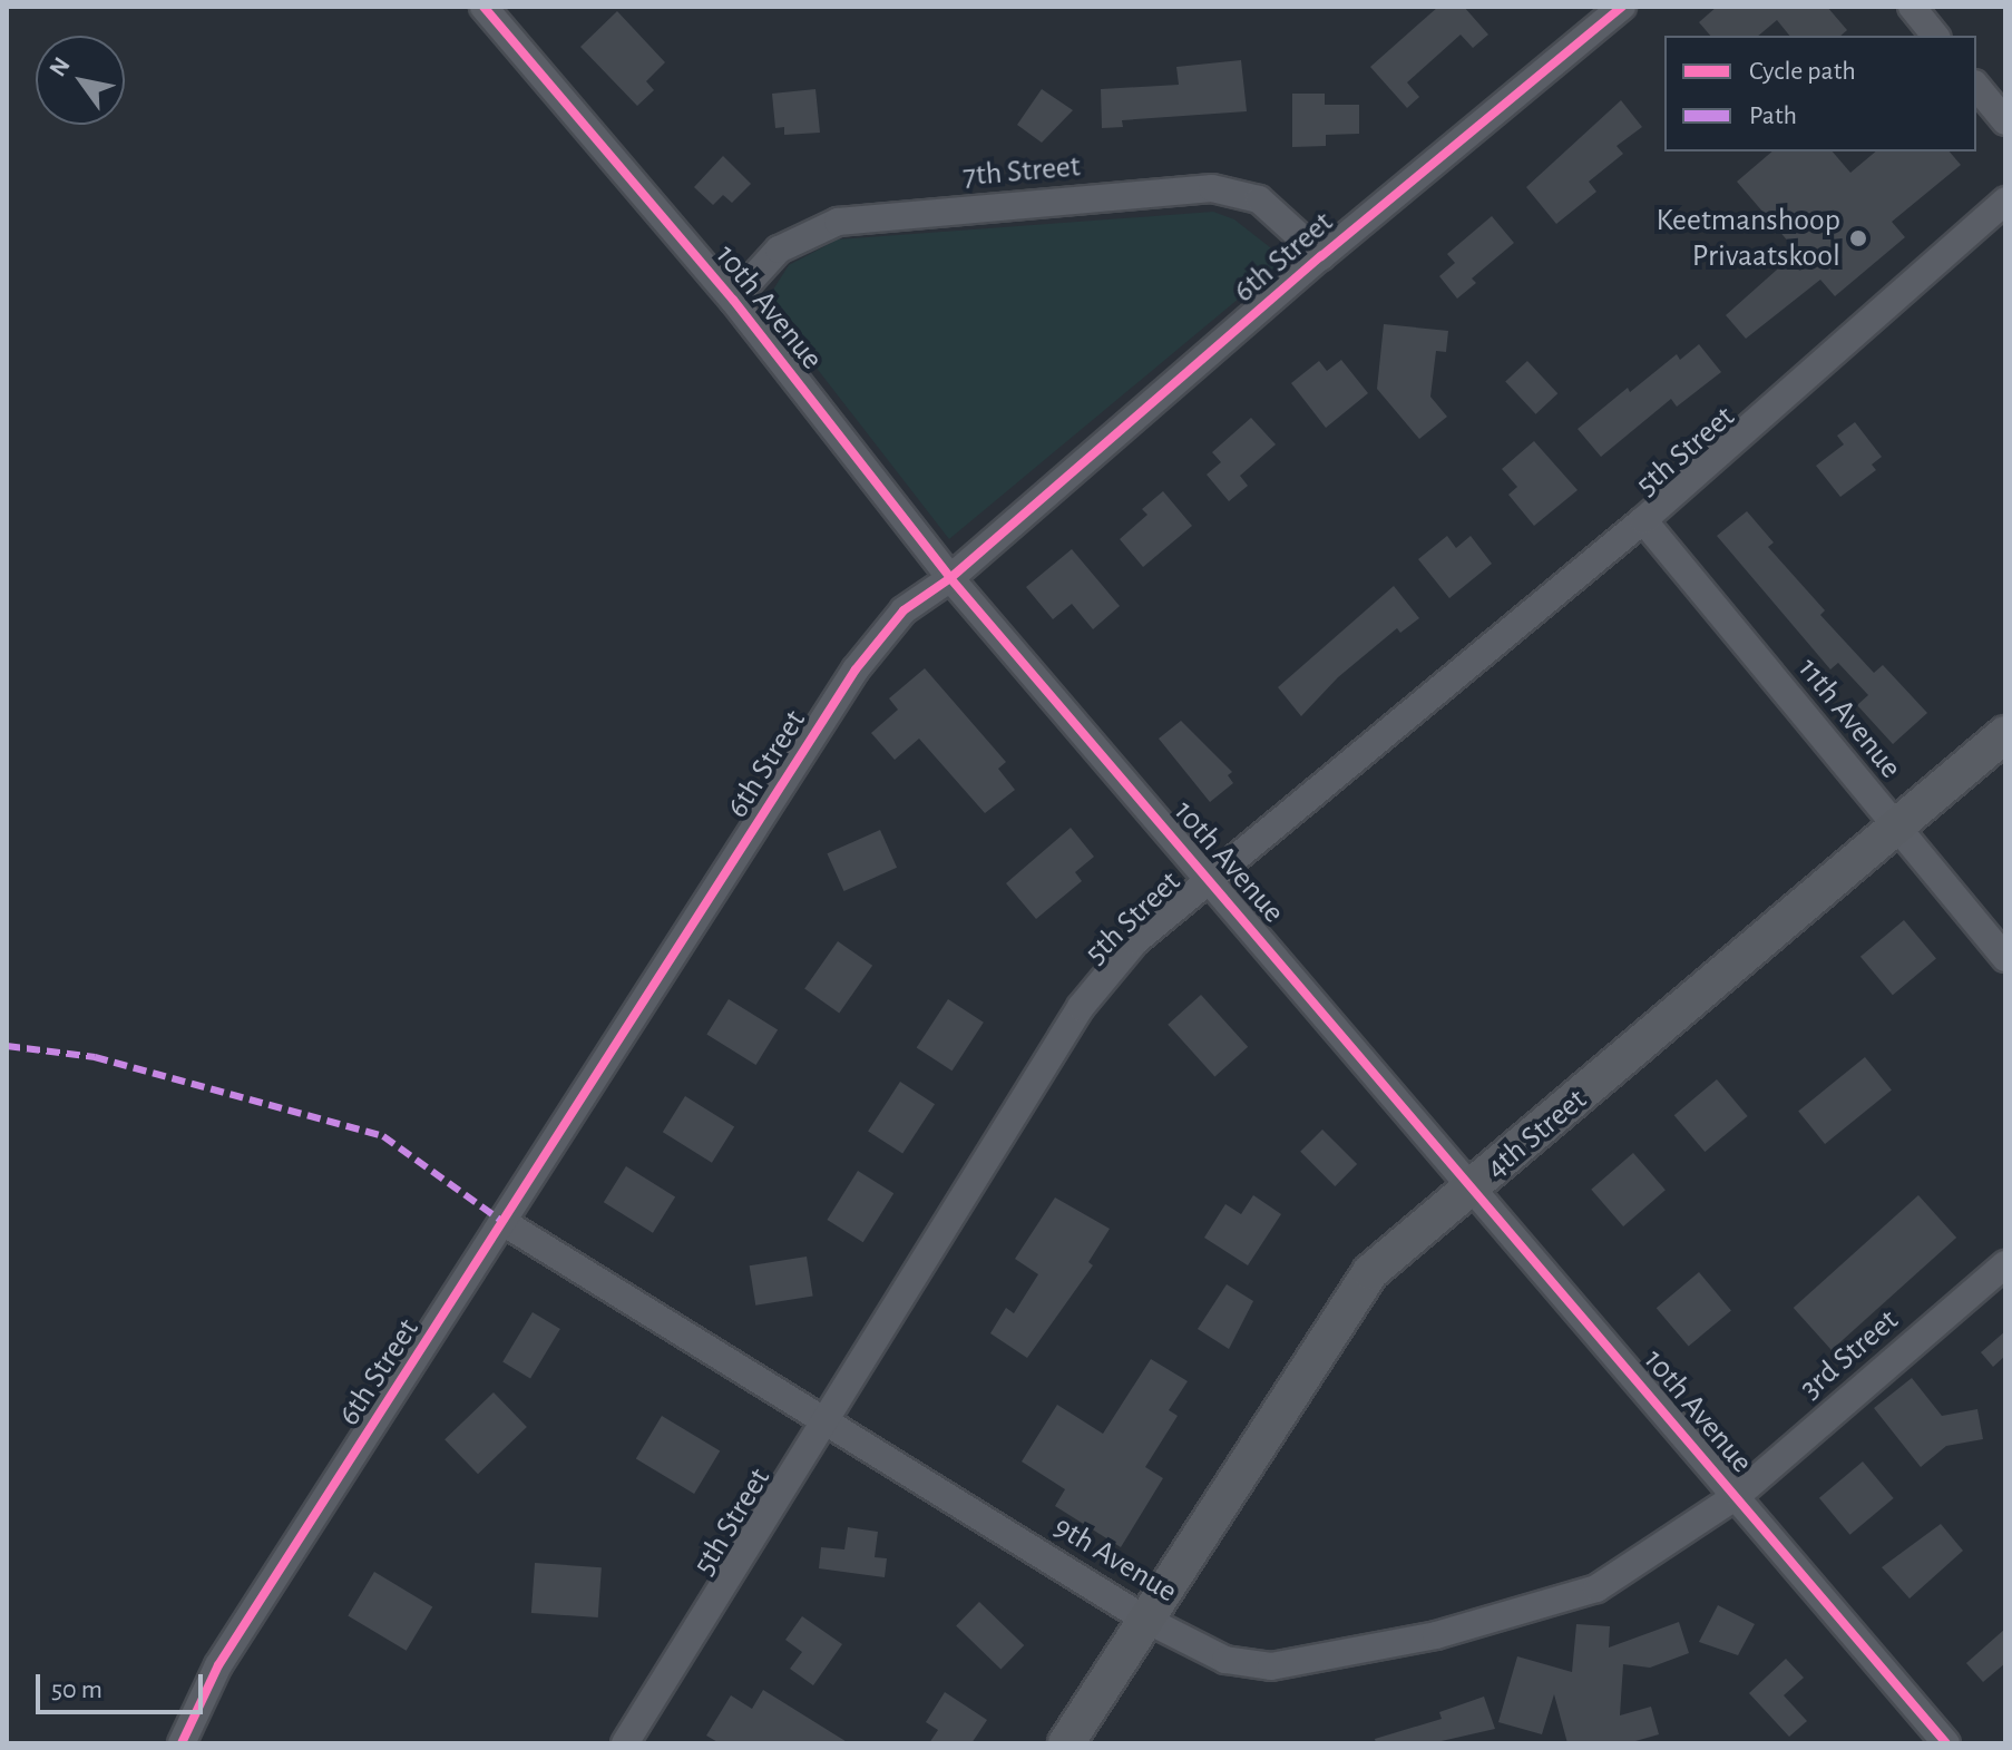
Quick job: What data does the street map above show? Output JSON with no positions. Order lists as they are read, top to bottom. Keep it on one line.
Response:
{"streets":{"street":["7th Street","6th Street","10th Avenue","5th Street","11th Avenue","4th Street","3rd Street","9th Avenue"]},"crossings":[["7th Street","6th Street"],["7th Street","10th Avenue"],["6th Street","10th Avenue"],["6th Street","9th Avenue"],["10th Avenue","5th Street"],["10th Avenue","4th Street"],["10th Avenue","3rd Street"],["10th Avenue","9th Avenue"],["5th Street","11th Avenue"],["5th Street","9th Avenue"],["11th Avenue","4th Street"],["4th Street","9th Avenue"],["3rd Street","9th Avenue"]],"places":["Keetmanshoop Privaatskool"],"legend":["Cycle path","Path"],"scale_bar":"50 m","north":"top left"}
